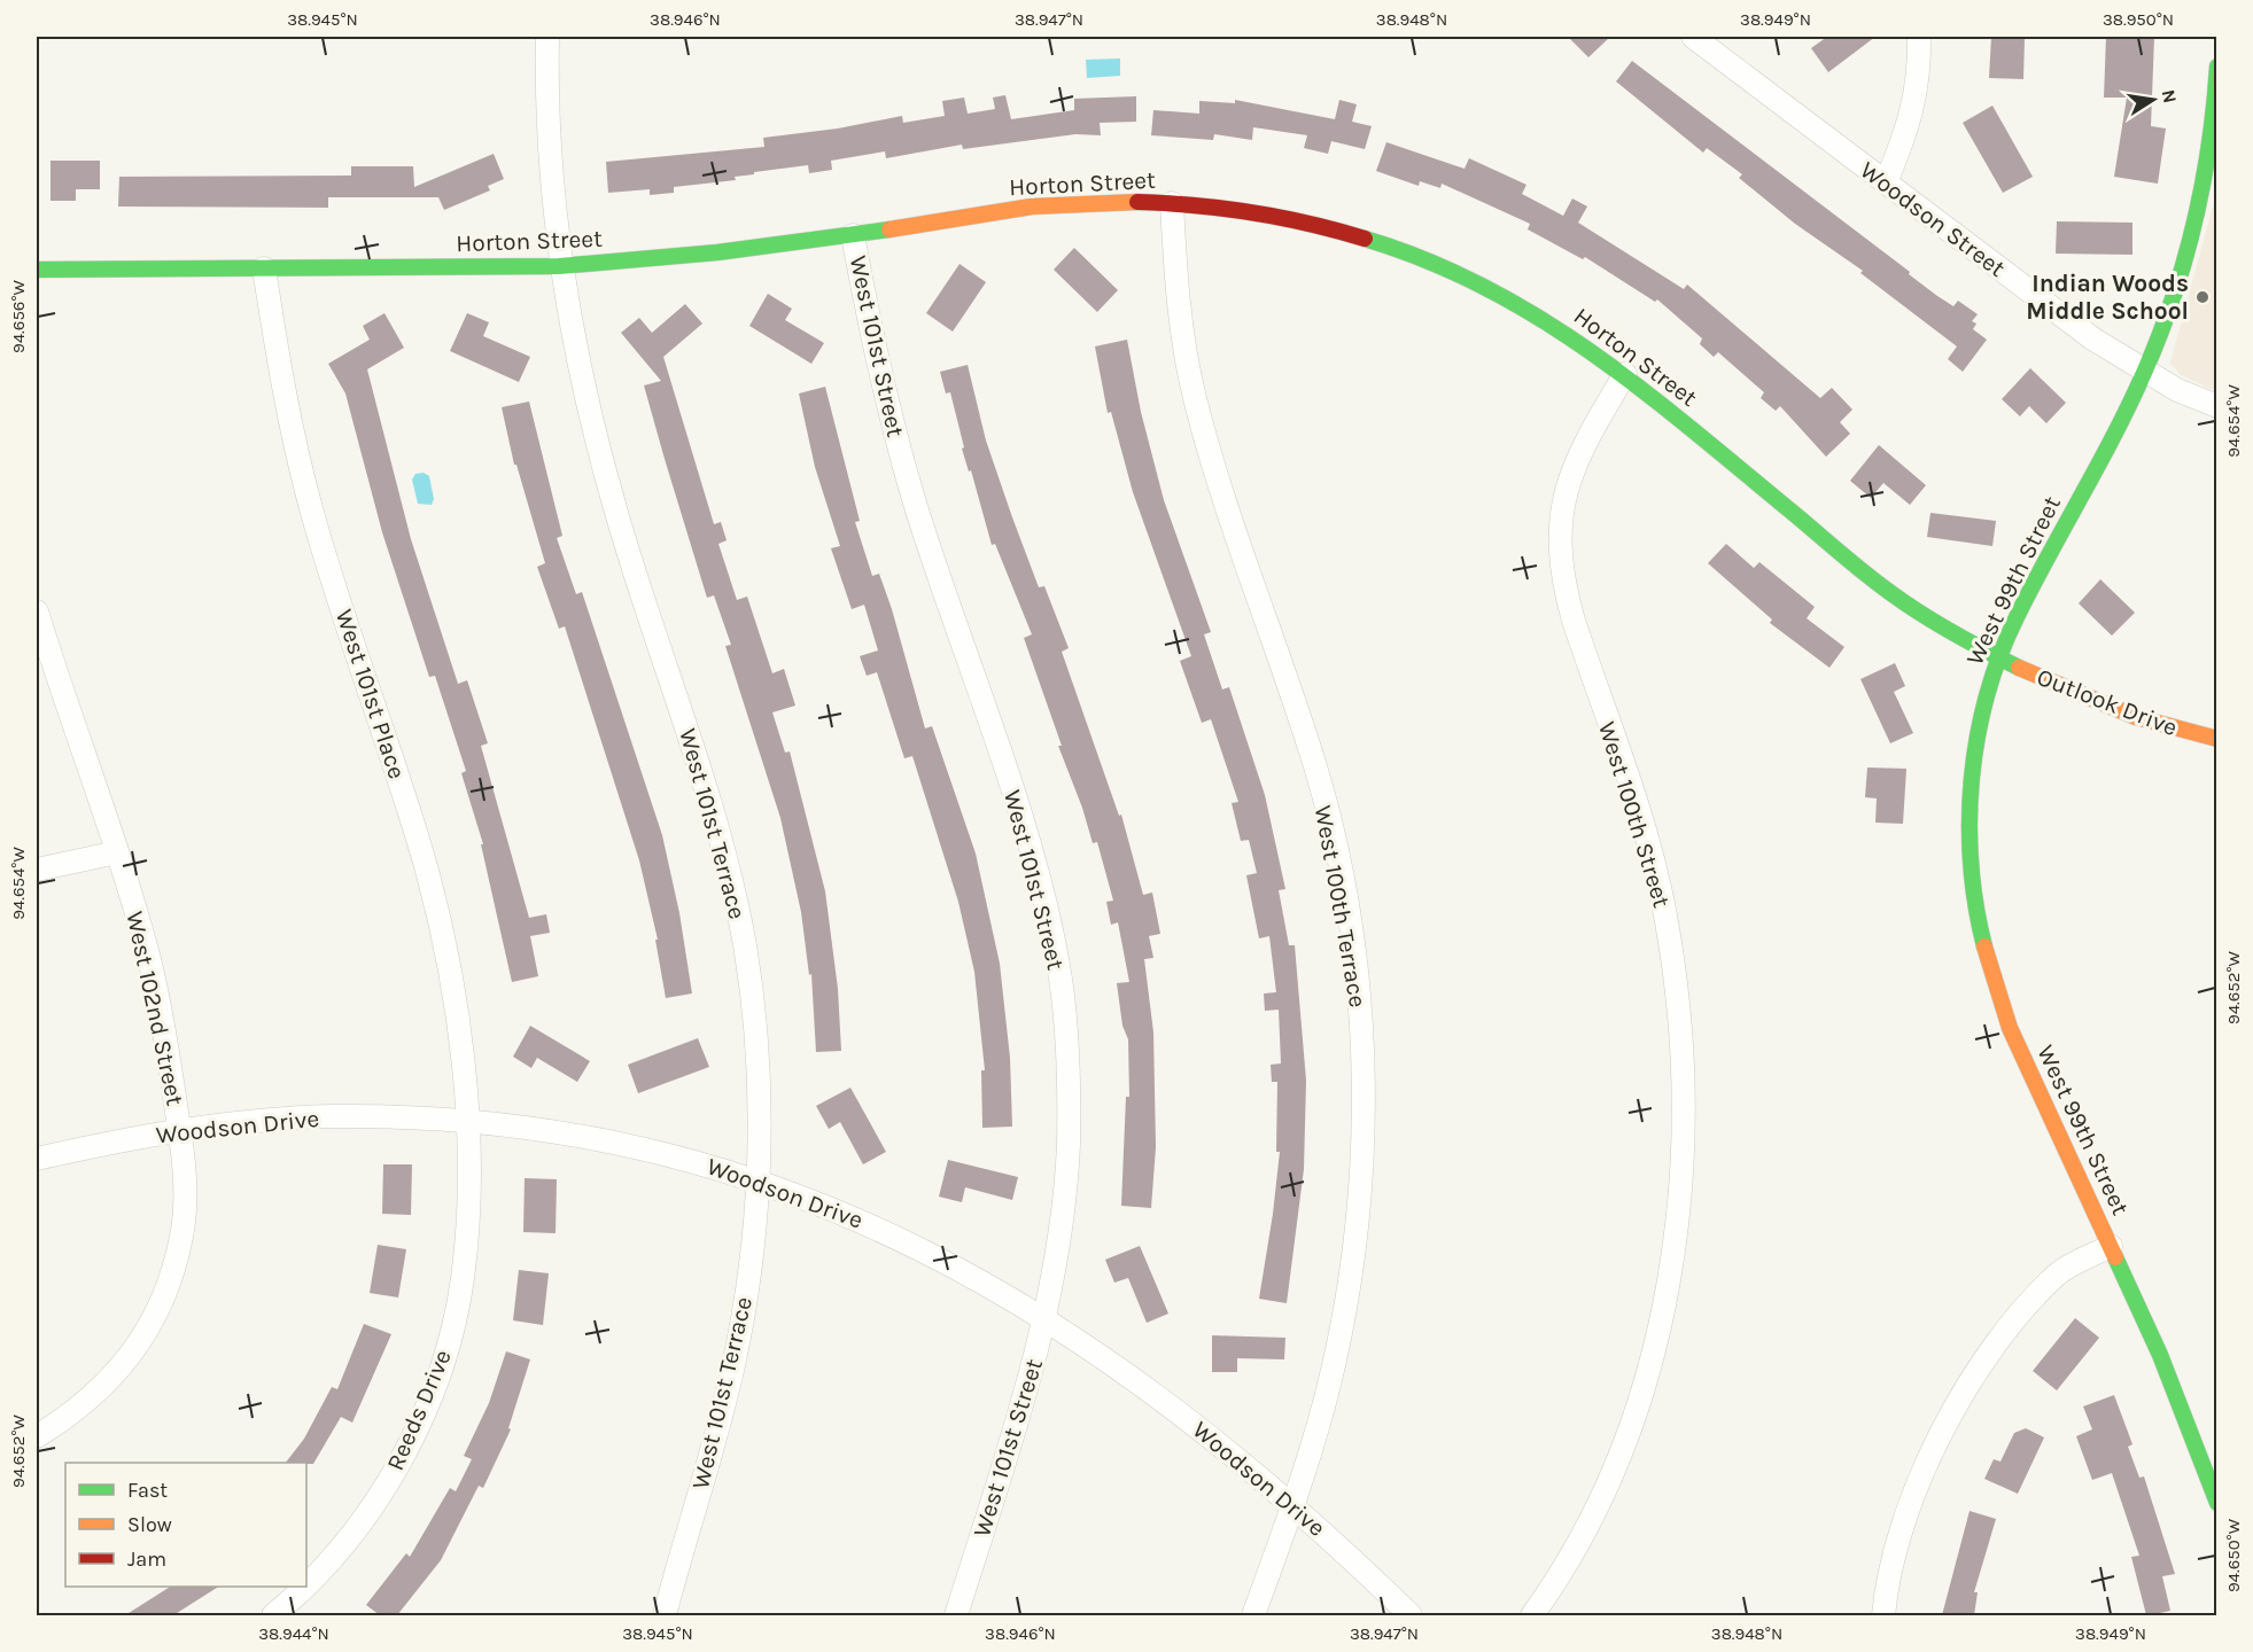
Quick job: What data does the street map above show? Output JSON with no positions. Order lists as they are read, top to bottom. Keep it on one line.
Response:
{"streets":{"street":["Horton Street","Woodson Street","West 101st Street","West 99th Street","West 101st Place","Outlook Drive","West 100th Street","West 101st Terrace","West 100th Terrace","West 102nd Street","Woodson Drive","Reeds Drive"]},"crossings":[["Horton Street","West 101st Street"],["Horton Street","West 99th Street"],["Horton Street","West 101st Place"],["Horton Street","Outlook Drive"],["Horton Street","West 100th Street"],["Horton Street","West 101st Terrace"],["Horton Street","West 100th Terrace"],["Woodson Street","West 99th Street"],["West 101st Street","Woodson Drive"],["West 99th Street","Outlook Drive"],["West 101st Place","Woodson Drive"],["West 101st Place","Reeds Drive"],["West 101st Terrace","Woodson Drive"],["West 100th Terrace","Woodson Drive"],["West 102nd Street","Woodson Drive"],["Woodson Drive","Reeds Drive"]],"places":["Indian Woods Middle School"],"legend":["Fast","Slow","Jam"],"north":"right","coordinates":["38.945°N","38.946°N","38.947°N","38.948°N","38.949°N","38.950°N","94.656°W","94.654°W","94.652°W","94.650°W","38.944°N"]}
